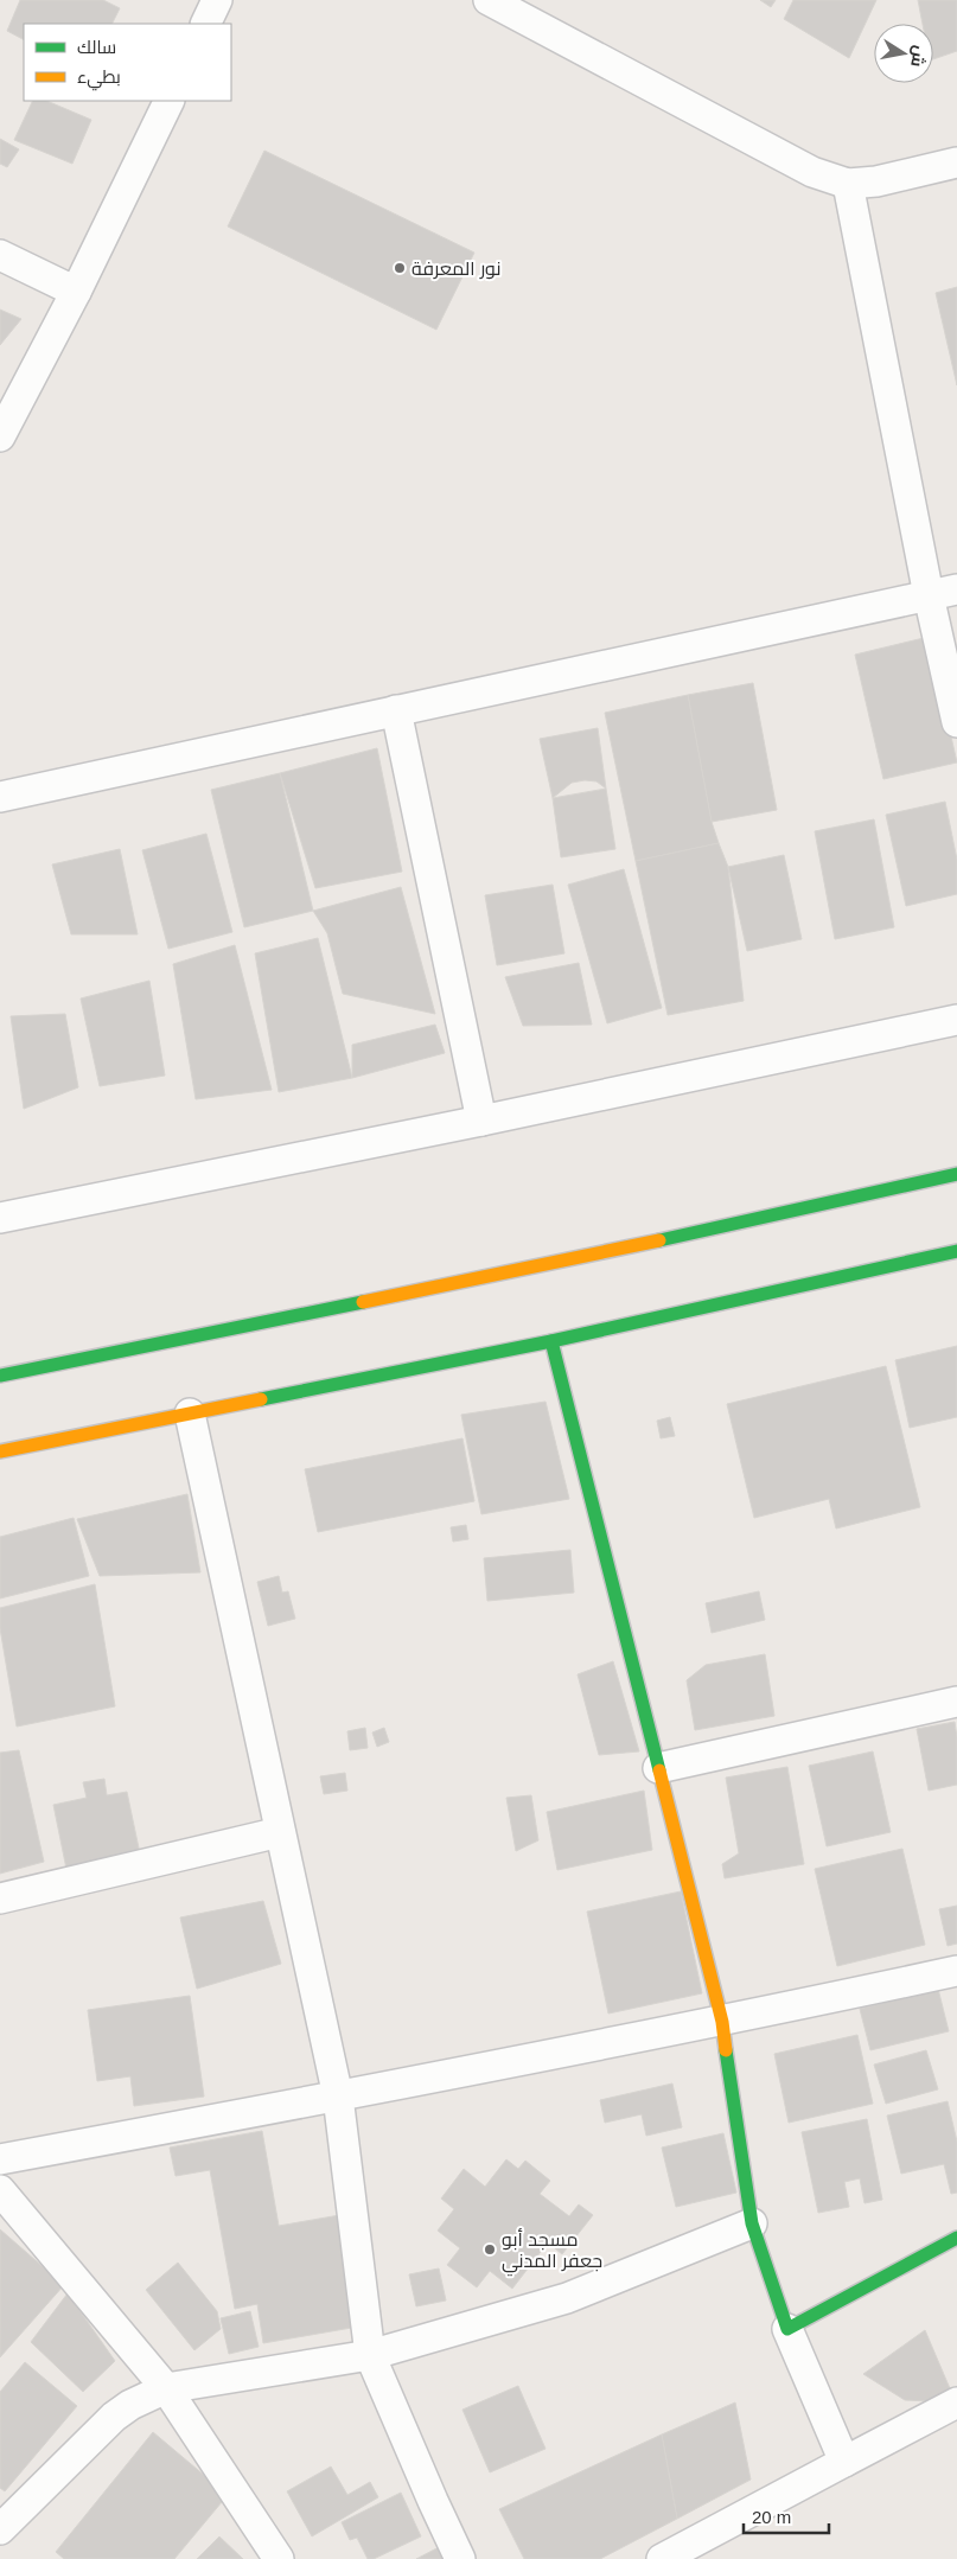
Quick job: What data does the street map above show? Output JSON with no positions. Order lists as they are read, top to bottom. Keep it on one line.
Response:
{"places":["نور المعرفة","مسجد أبو جعفر المدني"],"legend":["سالك","بطيء"],"scale_bar":"20 m","north":"right"}
